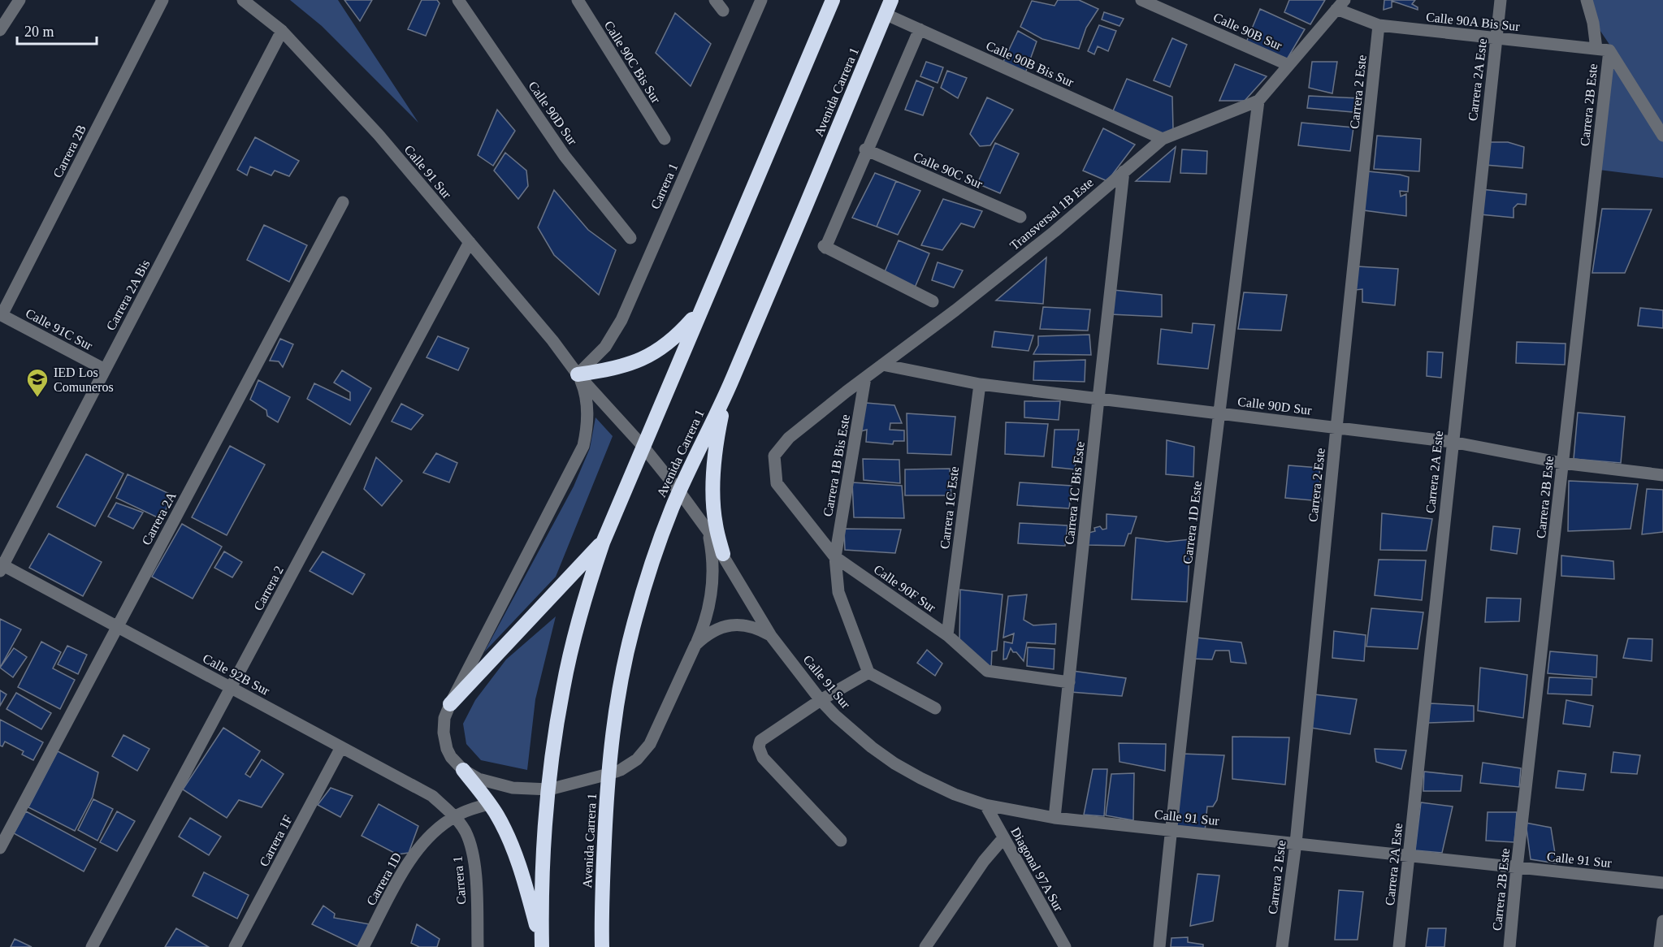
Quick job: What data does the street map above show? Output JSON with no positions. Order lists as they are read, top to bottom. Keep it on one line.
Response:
{"streets":{"highway":["Avenida Carrera 1"],"street":["Calle 90A Bis Sur","Calle 90B Sur","Calle 90C Bis Sur","Calle 90B Bis Sur","Carrera 2A Este","Carrera 2 Este","Carrera 2B Este","Calle 90D Sur","Carrera 2B","Calle 90C Sur","Calle 91 Sur","Carrera 1","Transversal 1B Este","Carrera 2A Bis","Calle 91C Sur","Carrera 1B Bis Este","Carrera 1C Bis Este","Carrera 1C Este","Carrera 2A","Carrera 1D Este","Carrera 2","Calle 90F Sur","Calle 92B Sur","Carrera 1F","Diagonal 97A Sur","Carrera 1D"]},"crossings":[["Calle 90A Bis Sur","Carrera 2A Este"],["Calle 90A Bis Sur","Carrera 2 Este"],["Calle 90A Bis Sur","Carrera 2B Este"],["Calle 90A Bis Sur","Transversal 1B Este"],["Calle 90B Sur","Transversal 1B Este"],["Calle 90B Bis Sur","Avenida Carrera 1"],["Calle 90B Bis Sur","Transversal 1B Este"],["Carrera 2A Este","Calle 90D Sur"],["Carrera 2A Este","Calle 91 Sur"],["Avenida Carrera 1","Calle 91 Sur"],["Carrera 2 Este","Calle 90D Sur"],["Carrera 2 Este","Calle 91 Sur"],["Carrera 2B Este","Calle 90D Sur"],["Carrera 2B Este","Calle 91 Sur"],["Calle 90D Sur","Transversal 1B Este"],["Calle 90D Sur","Carrera 1C Bis Este"],["Calle 90D Sur","Carrera 1C Este"],["Calle 90D Sur","Carrera 1D Este"],["Carrera 2B","Calle 91C Sur"],["Calle 91 Sur","Carrera 1"],["Calle 91 Sur","Carrera 2A Bis"],["Calle 91 Sur","Carrera 1C Bis Este"],["Calle 91 Sur","Carrera 1D Este"],["Calle 91 Sur","Carrera 2"],["Calle 91 Sur","Diagonal 97A Sur"],["Carrera 1","Calle 92B Sur"],["Carrera 1","Carrera 1D"],["Transversal 1B Este","Carrera 1B Bis Este"],["Transversal 1B Este","Carrera 1C Bis Este"],["Transversal 1B Este","Carrera 1D Este"],["Transversal 1B Este","Calle 90F Sur"],["Carrera 2A Bis","Calle 91C Sur"],["Carrera 2A Bis","Calle 92B Sur"],["Carrera 1B Bis Este","Calle 90F Sur"],["Carrera 1C Bis Este","Calle 90F Sur"],["Carrera 1C Este","Calle 90F Sur"],["Carrera 2A","Calle 92B Sur"],["Carrera 2","Calle 92B Sur"],["Calle 92B Sur","Carrera 1F"],["Calle 92B Sur","Carrera 1D"]],"places":{"school or university":["IED Los Comuneros"]},"scale_bar":"20 m"}
